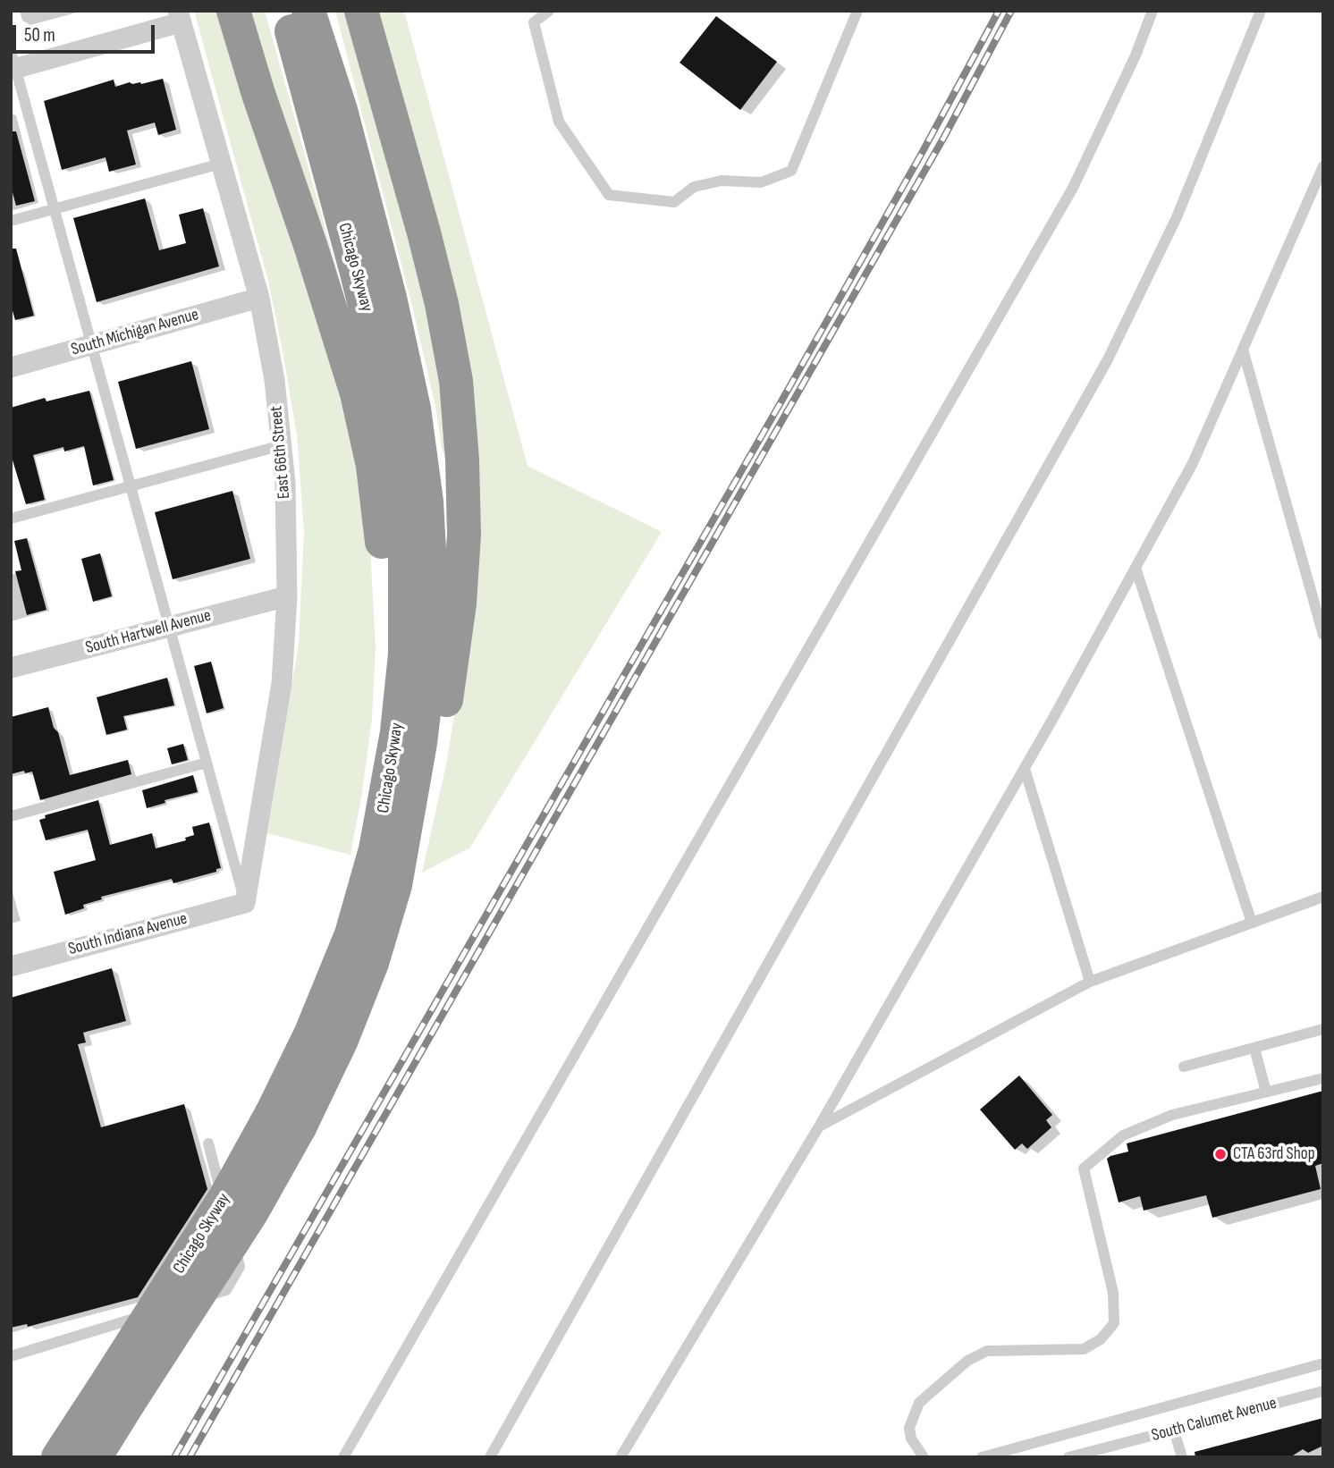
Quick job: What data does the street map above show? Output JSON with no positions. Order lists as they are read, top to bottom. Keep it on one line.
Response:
{"streets":{"highway":["Chicago Skyway"],"street":["South Michigan Avenue","East 66th Street","South Hartwell Avenue","South Indiana Avenue"],"lane":["South Calumet Avenue"]},"crossings":[["South Michigan Avenue","East 66th Street"],["East 66th Street","South Hartwell Avenue"],["East 66th Street","South Indiana Avenue"]],"places":["CTA 63rd Shop"],"scale_bar":"50 m"}
